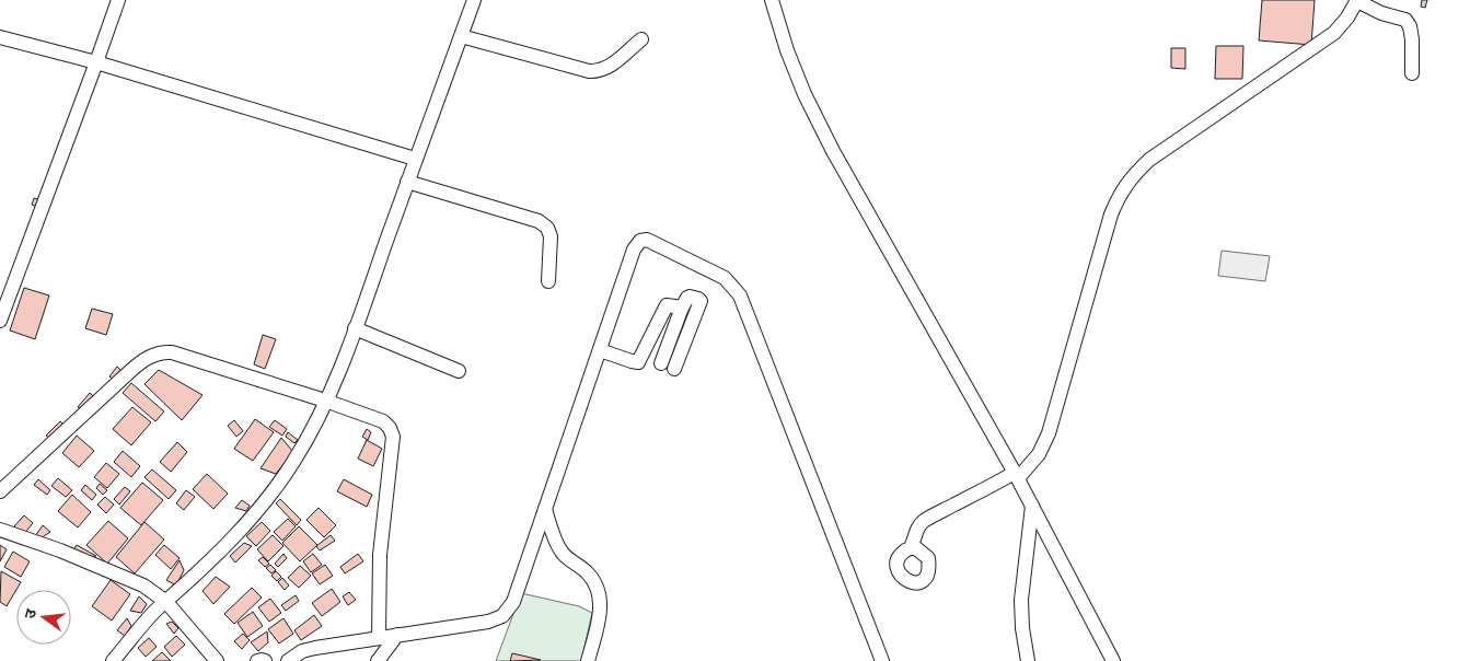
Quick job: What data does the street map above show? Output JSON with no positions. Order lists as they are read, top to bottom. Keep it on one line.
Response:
{"north":"left"}
